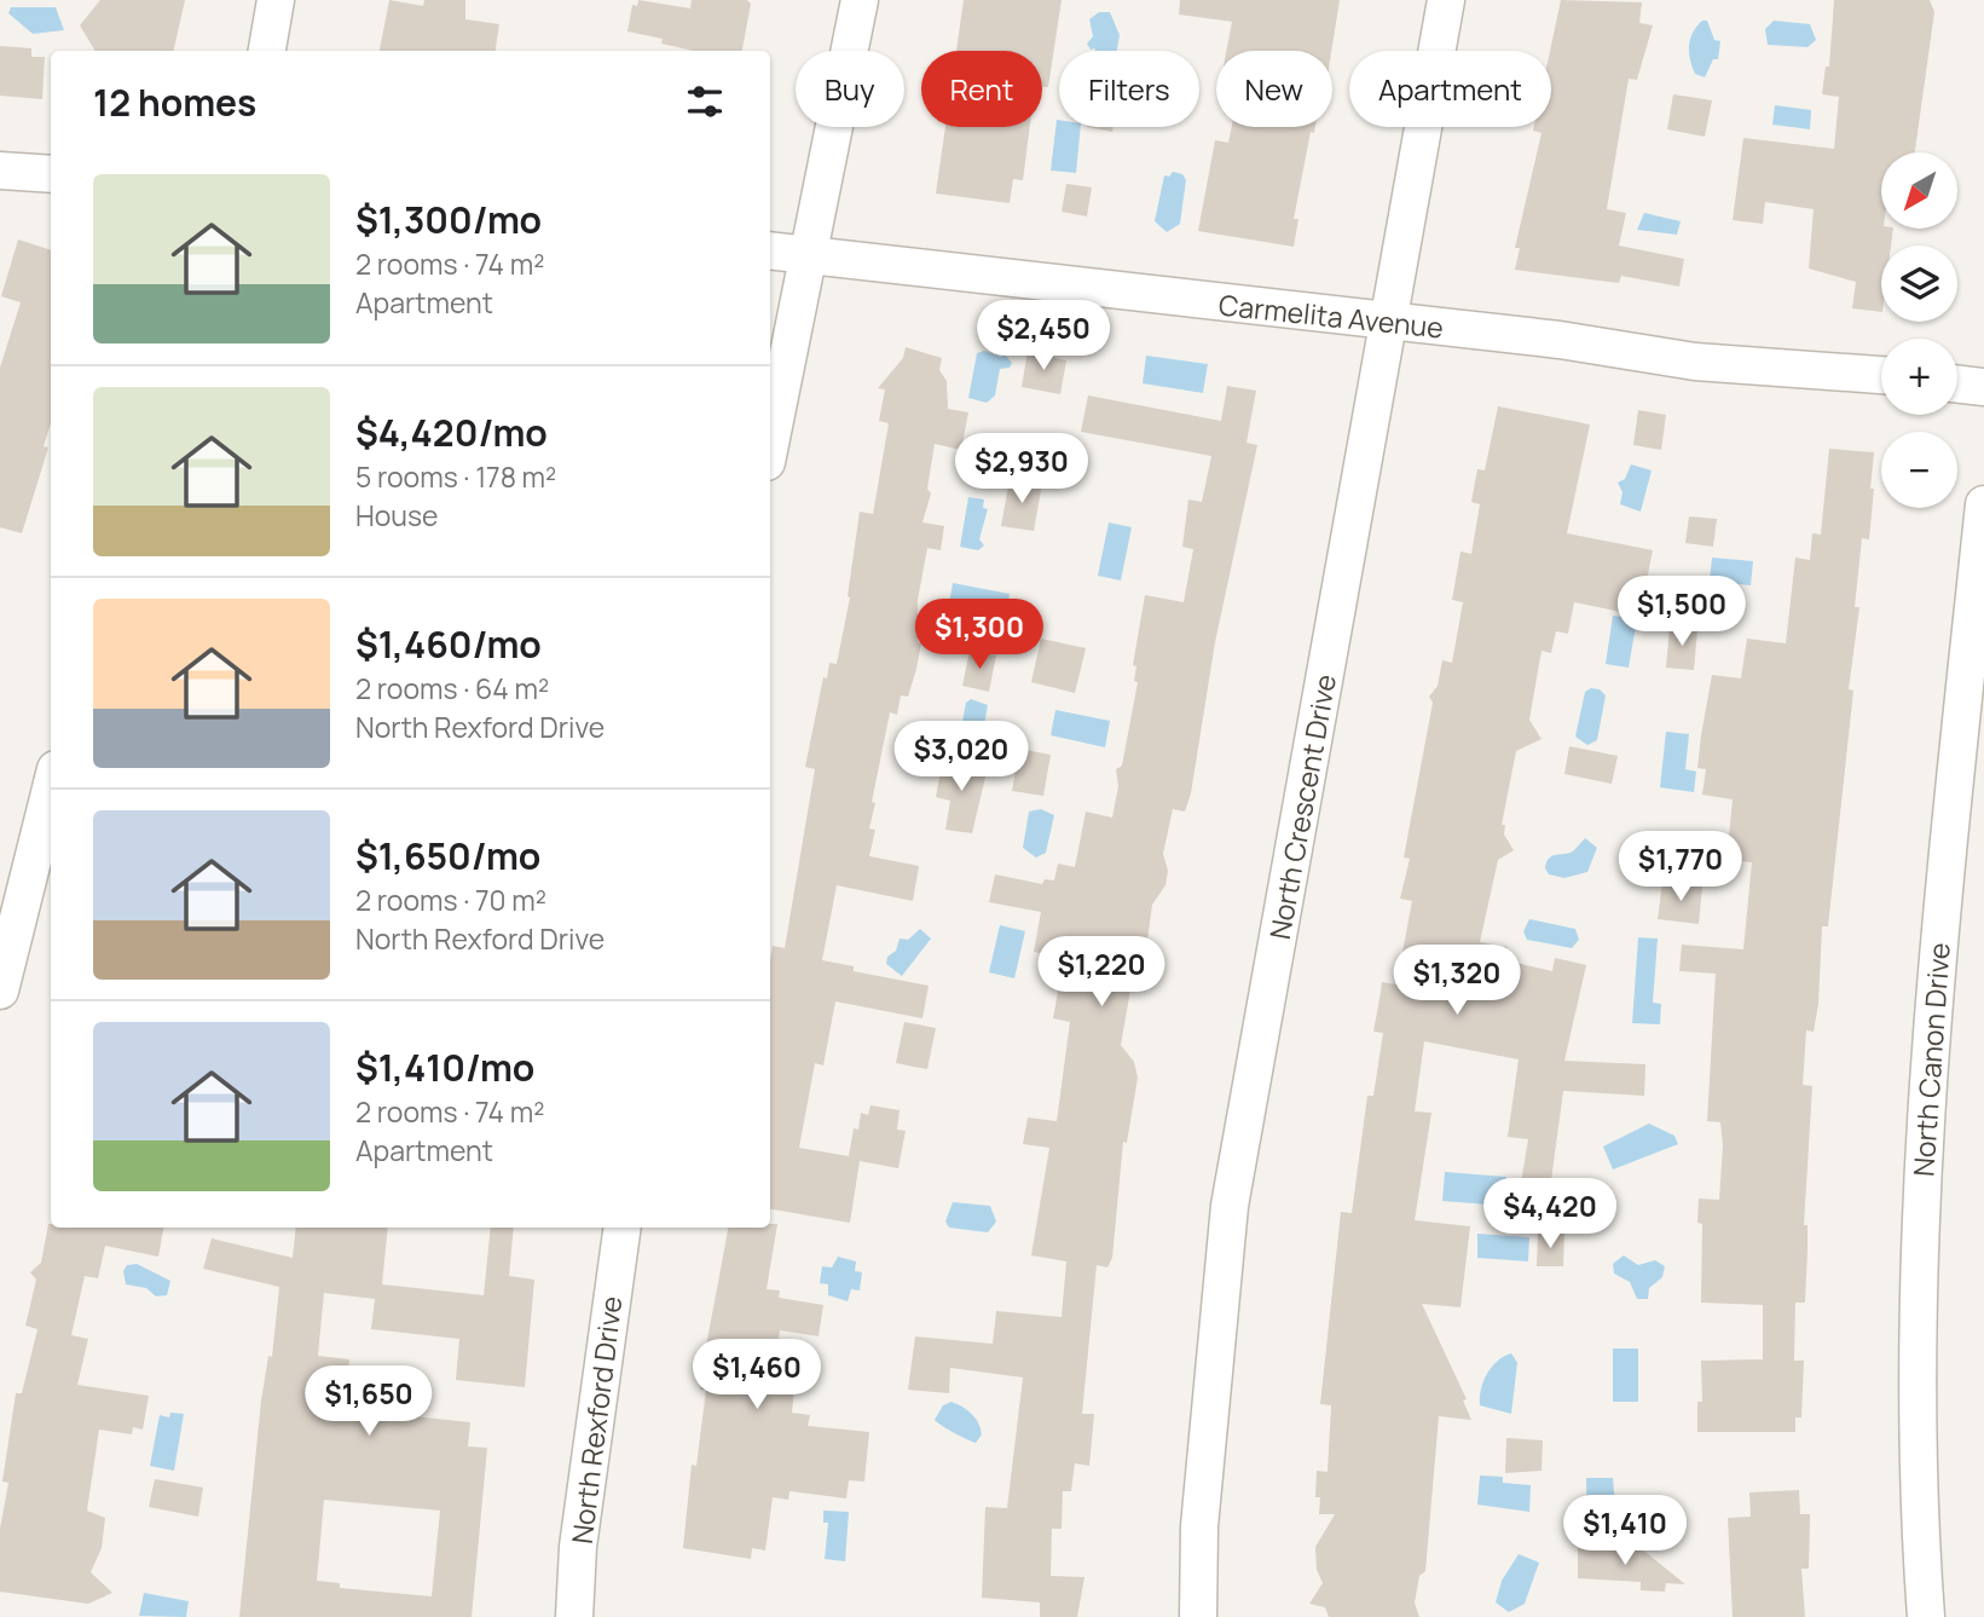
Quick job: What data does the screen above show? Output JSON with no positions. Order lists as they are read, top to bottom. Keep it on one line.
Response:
{"streets":{"street":["Carmelita Avenue","North Crescent Drive","North Canon Drive","North Rexford Drive"]},"crossings":[["Carmelita Avenue","North Crescent Drive"]],"north":"bottom left","page":{"chip":["Buy","Rent","Filters","New","Apartment"],"heading":"12 homes","map_buttons":["+","−"],"list":[{"name":"$1,300/mo","note":"2 rooms · 74 m² · Apartment"},{"name":"$4,420/mo","note":"5 rooms · 178 m² · House"},{"name":"$1,460/mo","note":"2 rooms · 64 m² · North Rexford Drive"},{"name":"$1,650/mo","note":"2 rooms · 70 m² · North Rexford Drive"},{"name":"$1,410/mo","note":"2 rooms · 74 m² · Apartment"}],"price":["$2,450","$2,930","$1,500","$1,300","$3,020","$1,770","$1,220","$1,320","$4,420","$1,460","$1,650","$1,410"]}}
